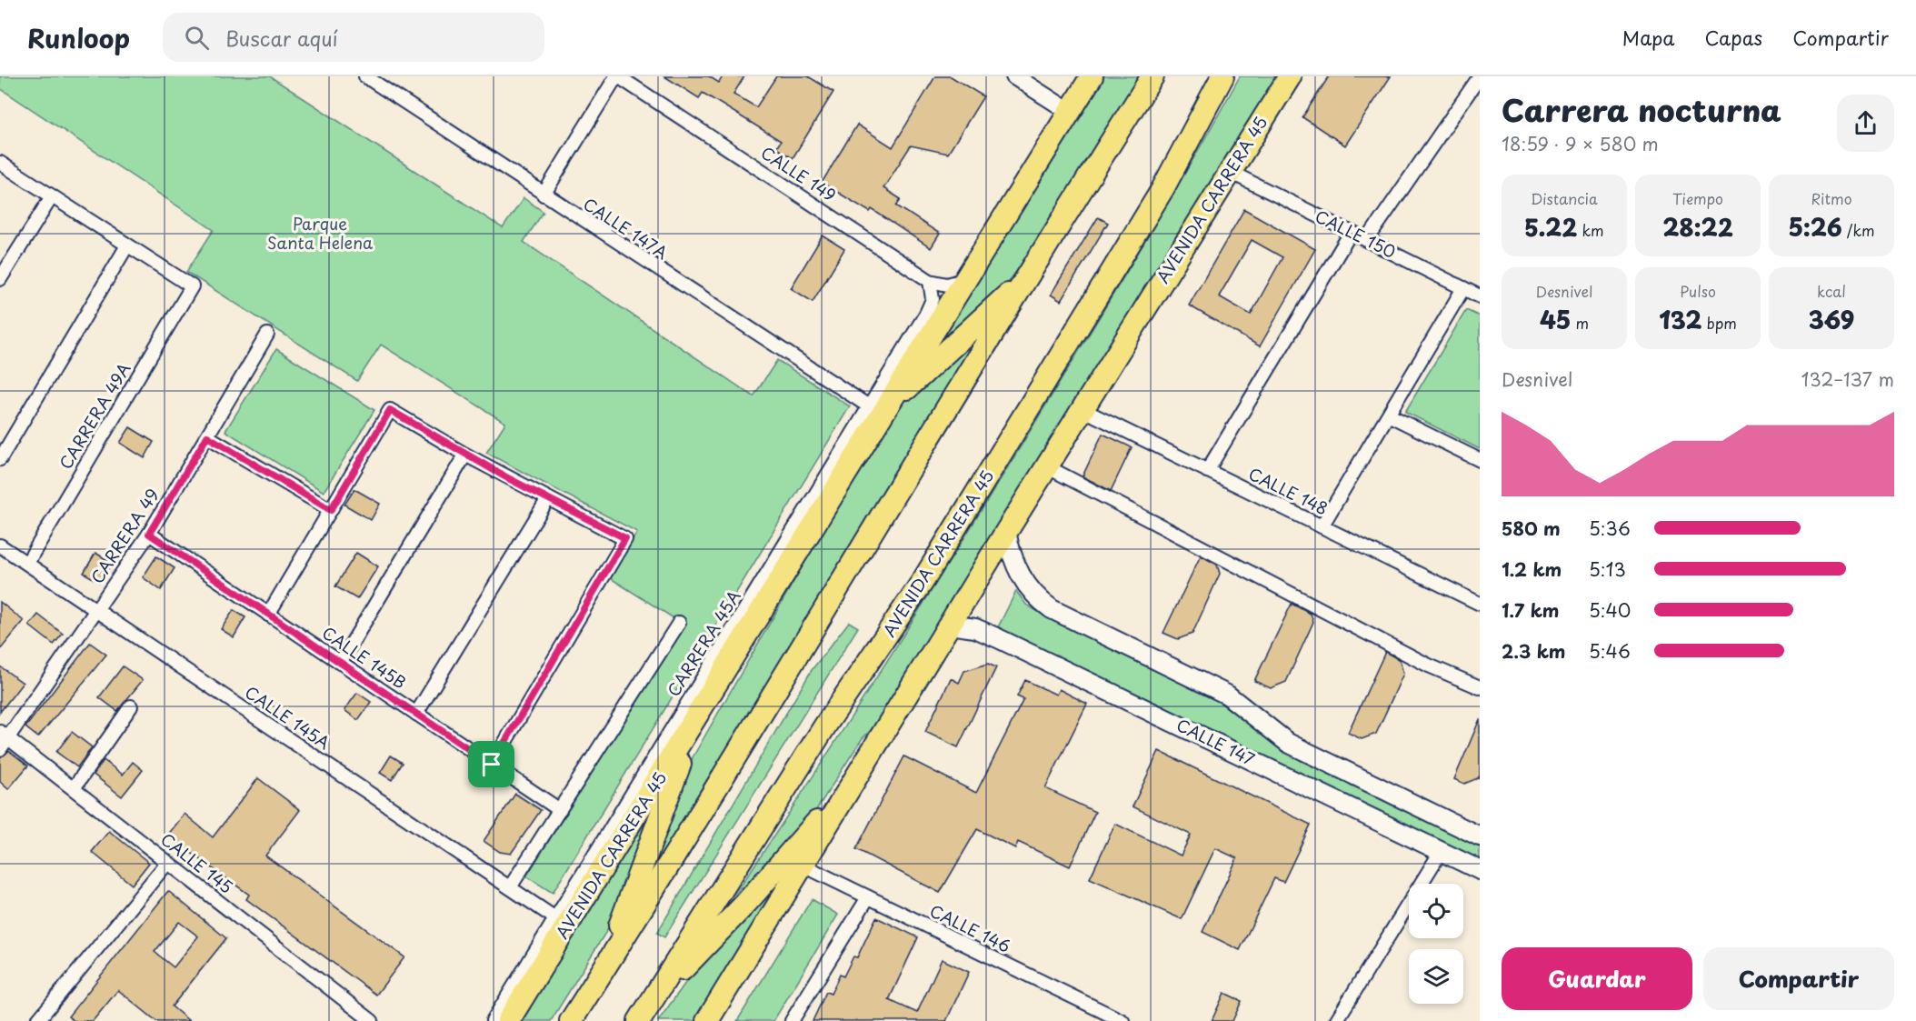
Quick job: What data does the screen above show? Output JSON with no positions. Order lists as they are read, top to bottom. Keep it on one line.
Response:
{"streets":{"highway":["AVENIDA CARRERA 45"],"main road":["CALLE 147"],"street":["CALLE 149","CALLE 147A","CALLE 150","CARRERA 49A","CALLE 148","CARRERA 49","CARRERA 45A","CALLE 145B","CALLE 145A","CALLE 145","CALLE 146"]},"crossings":[["CALLE 149","CARRERA 45A"],["AVENIDA CARRERA 45","CALLE 147A"],["AVENIDA CARRERA 45","CALLE 150"],["AVENIDA CARRERA 45","CALLE 148"],["AVENIDA CARRERA 45","CARRERA 45A"],["AVENIDA CARRERA 45","CALLE 147"],["AVENIDA CARRERA 45","CALLE 146"],["CALLE 147A","CARRERA 45A"],["CARRERA 49A","CALLE 145A"],["CARRERA 49","CALLE 145B"],["CARRERA 49","CALLE 145A"],["CARRERA 49","CALLE 145"],["CARRERA 45A","CALLE 145B"],["CARRERA 45A","CALLE 145A"]],"parks":["Parque Santa Helena"],"page":{"header":"Runloop","search":"Buscar aquí","nav":["Mapa","Capas","Compartir"],"heading":["Carrera nocturna","18:59 · 9 × 580 m"],"stats":[["Distancia","5.22 km"],["Tiempo","28:22"],["Ritmo","5:26 /km"],["Desnivel","45 m"],["Pulso","132 bpm"],["kcal","369"]],"chart":["Desnivel","132–137 m"],"list":[{"name":"580 m","note":"5:36"},{"name":"1.2 km","note":"5:13"},{"name":"1.7 km","note":"5:40"},{"name":"2.3 km","note":"5:46"}],"buttons":["Guardar","Compartir"]}}
